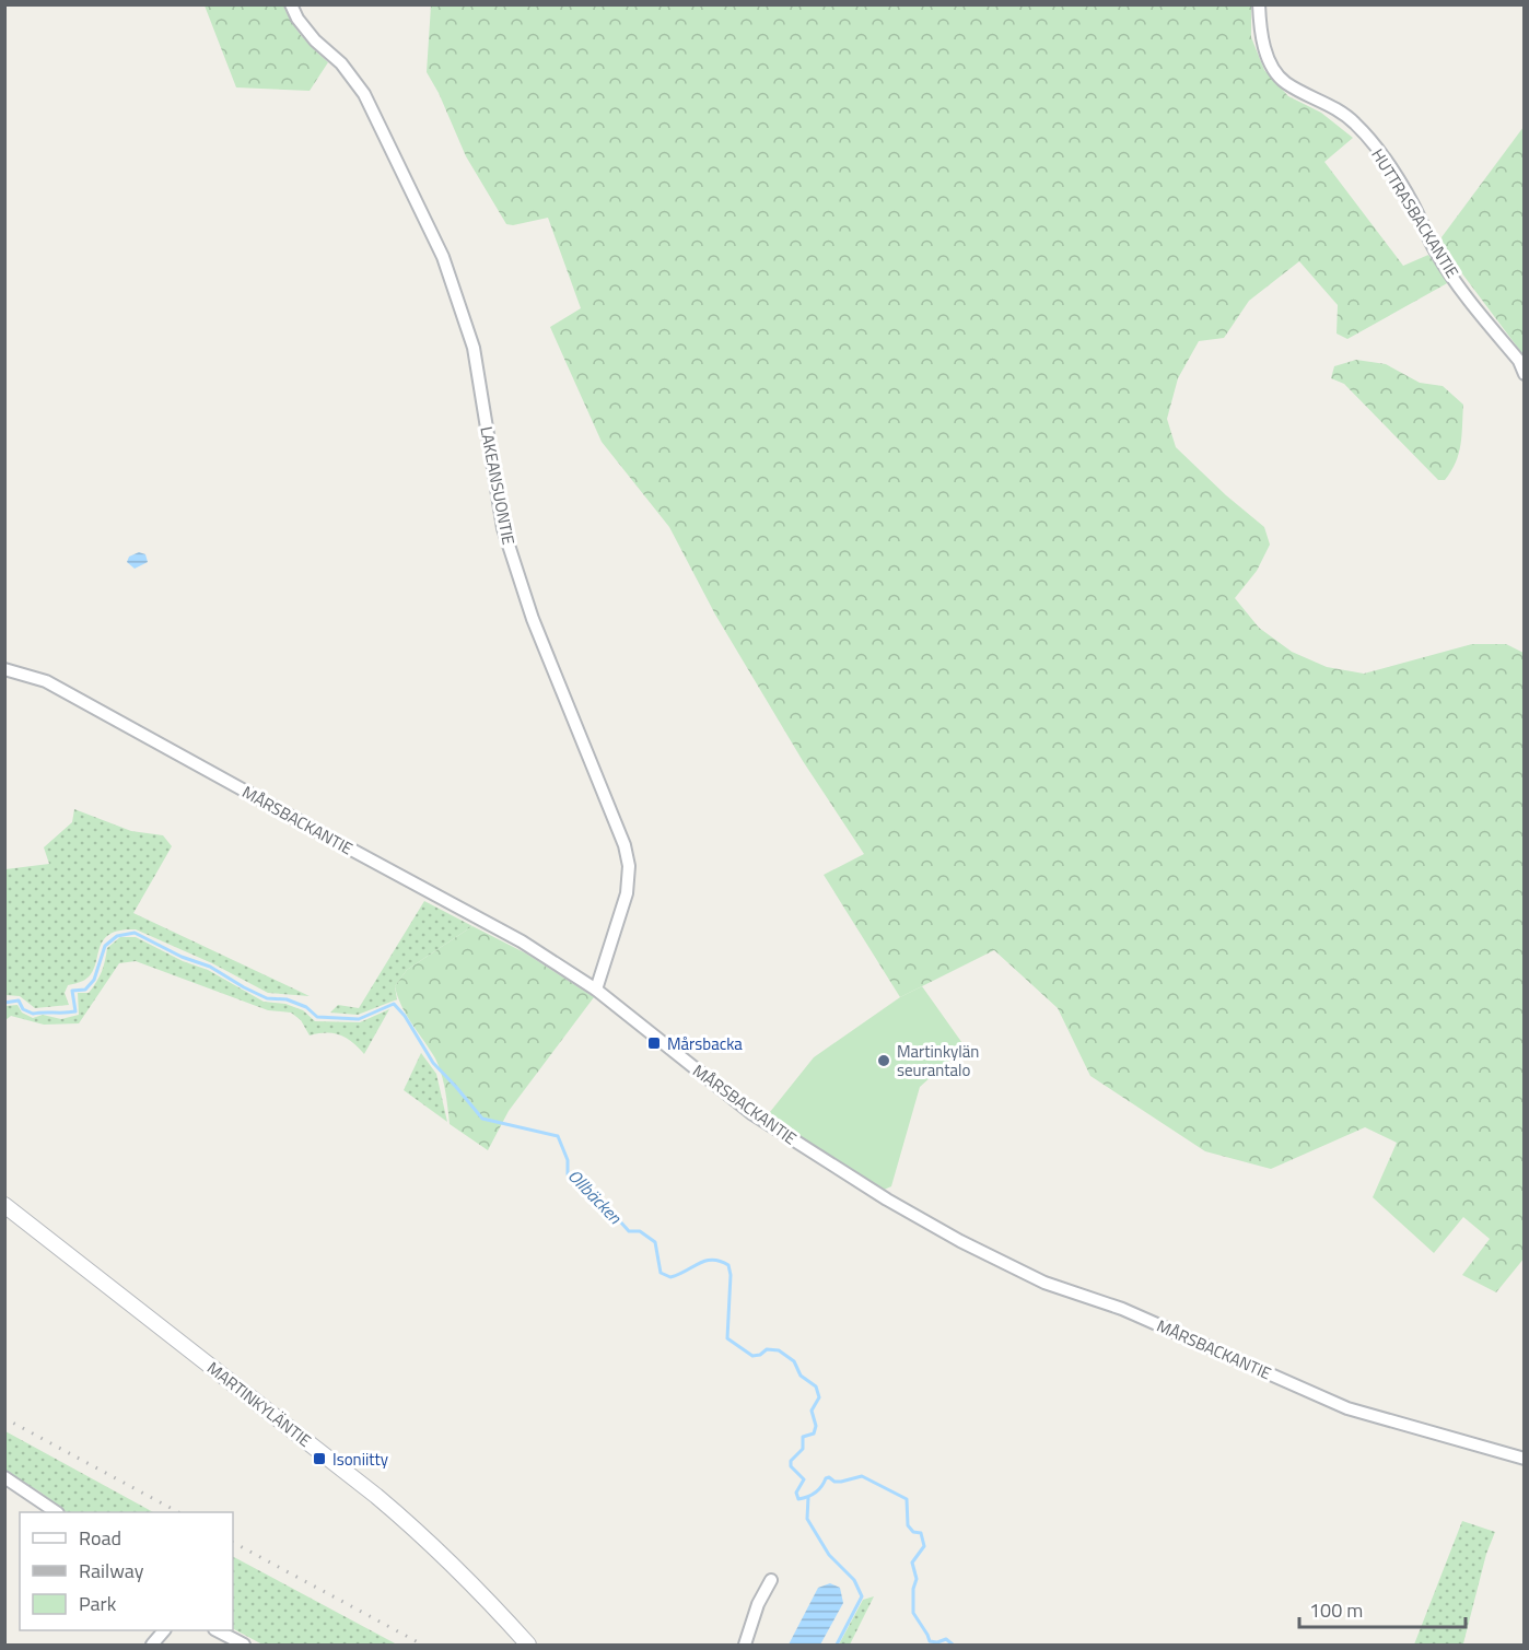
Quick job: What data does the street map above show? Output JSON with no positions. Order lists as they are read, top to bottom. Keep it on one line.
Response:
{"streets":{"street":["HUTTRASBACKANTIE","LAKEANSUONTIE","MÅRSBACKANTIE","MARTINKYLÄNTIE"]},"crossings":[["LAKEANSUONTIE","MÅRSBACKANTIE"]],"water":["Ollbäcken"],"places":{"transit":["Mårsbacka","Isoniitty"],"other":["Martinkylän seurantalo"]},"legend":["Road","Railway","Park"],"scale_bar":"100 m"}
